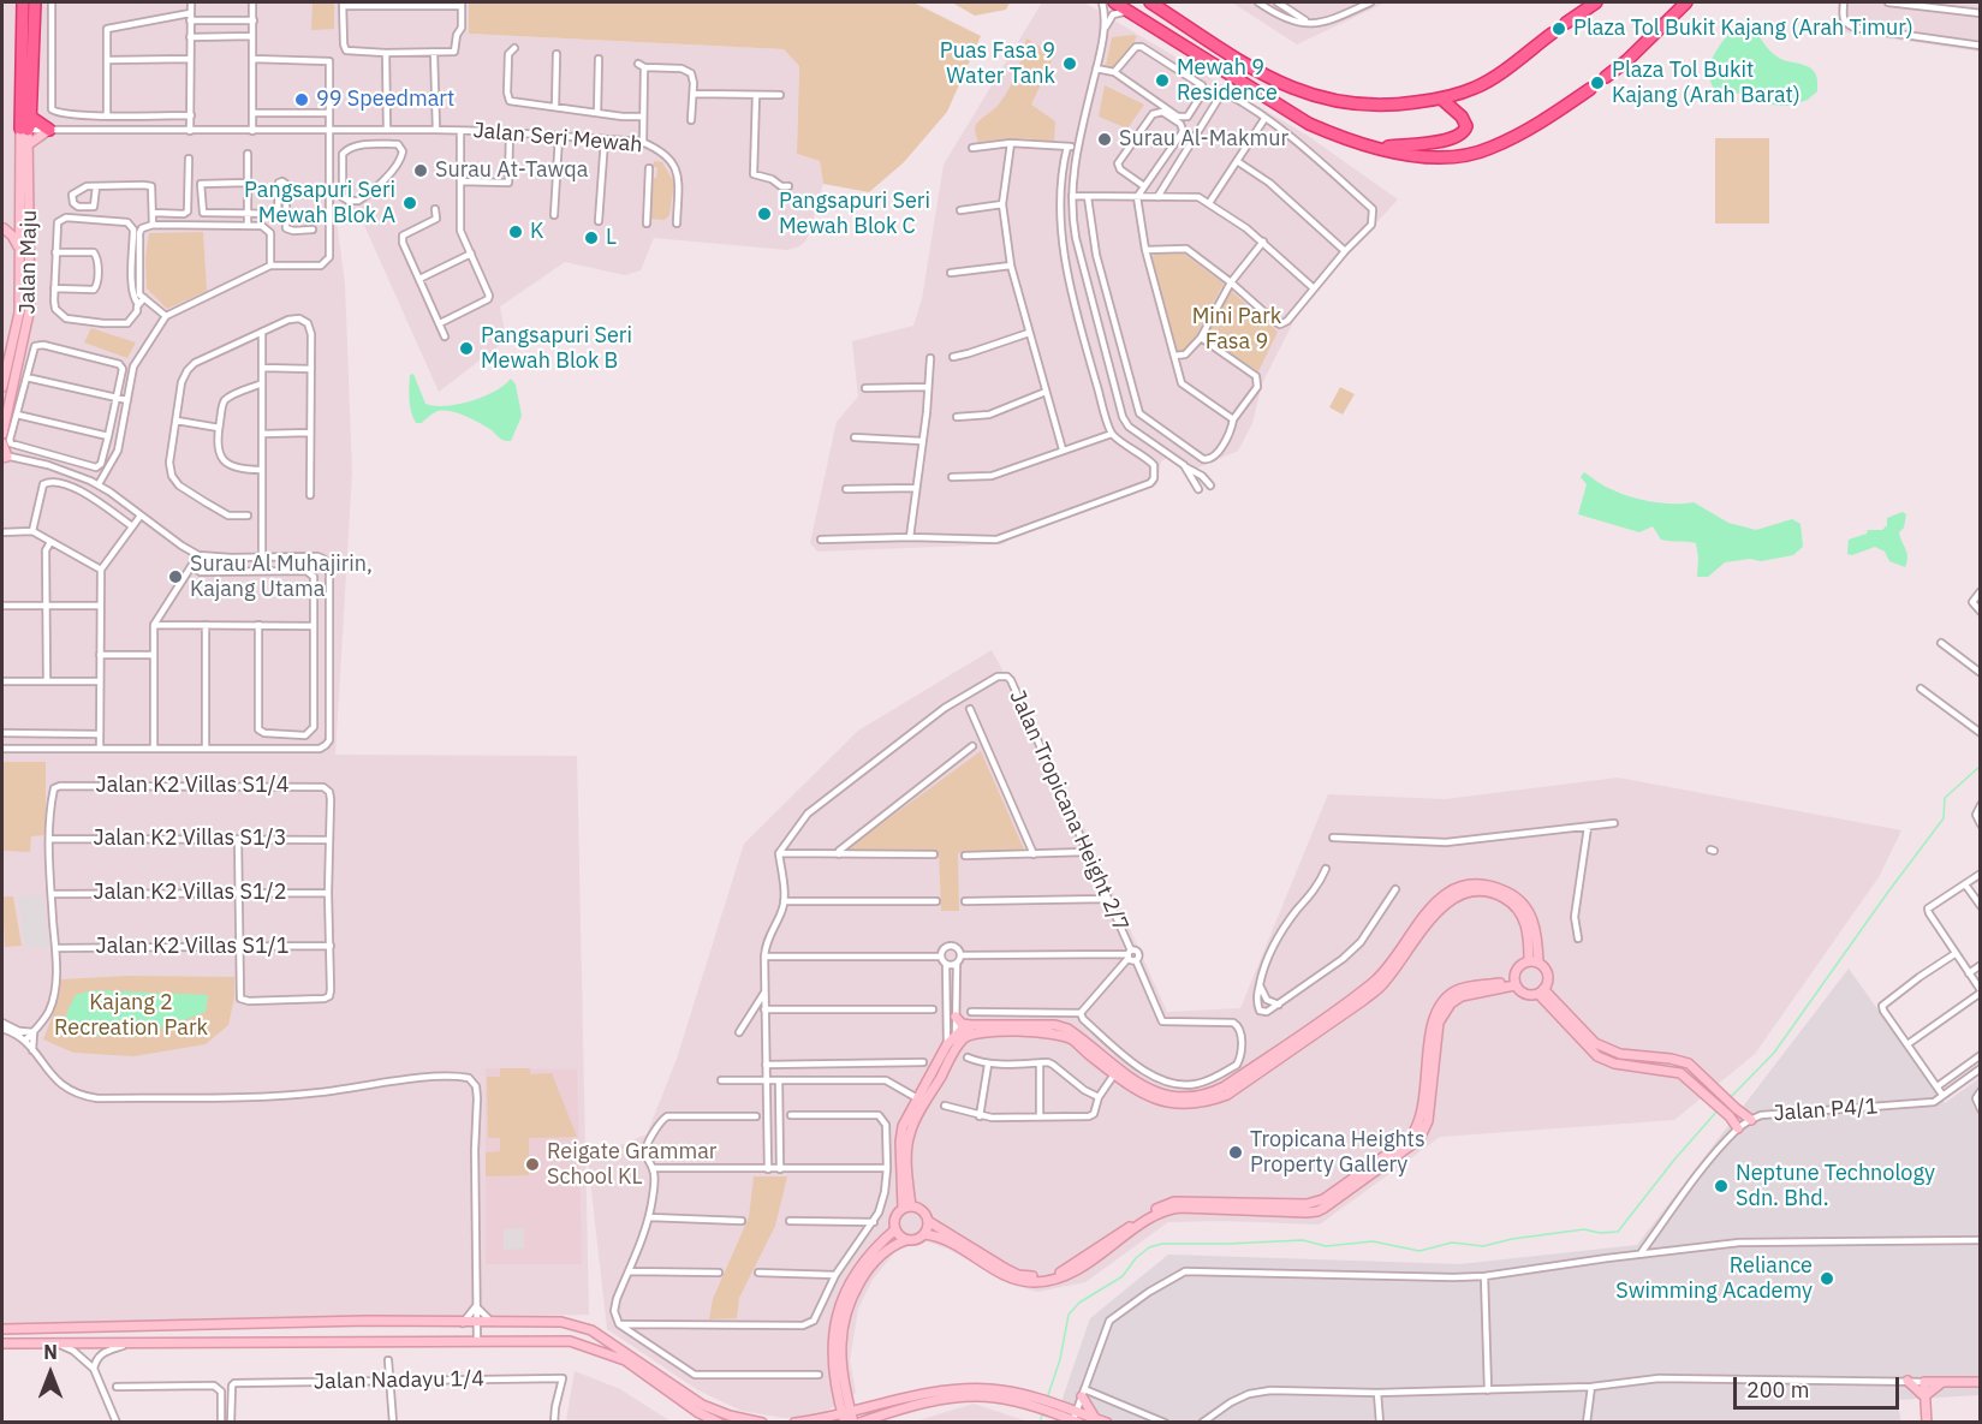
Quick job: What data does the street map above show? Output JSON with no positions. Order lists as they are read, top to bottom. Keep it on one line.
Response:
{"streets":{"street":["Jalan Seri Mewah","Jalan Maju","Jalan K2 Villas S1/4","Jalan Tropicana Height 2/7","Jalan K2 Villas S1/3","Jalan K2 Villas S1/2","Jalan K2 Villas S1/1","Jalan P4/1","Jalan Nadayu 1/4"]},"crossings":[["Jalan Seri Mewah","Jalan Maju"],["Jalan K2 Villas S1/4","Jalan K2 Villas S1/3"]],"parks":["Mini Park Fasa 9","Kajang 2 Recreation Park"],"places":["Plaza Tol Bukit Kajang (Arah Timur)","Puas Fasa 9 Water Tank","Mewah 9 Residence","Plaza Tol Bukit Kajang (Arah Barat)","99 Speedmart","Surau Al-Makmur","Surau At-Tawqa","Pangsapuri Seri Mewah Blok A","Pangsapuri Seri Mewah Blok C","K","L","Pangsapuri Seri Mewah Blok B","Surau Al Muhajirin, Kajang Utama","Tropicana Heights Property Gallery","Reigate Grammar School KL","Neptune Technology Sdn. Bhd.","Reliance Swimming Academy"],"scale_bar":"200 m","north":"top"}
